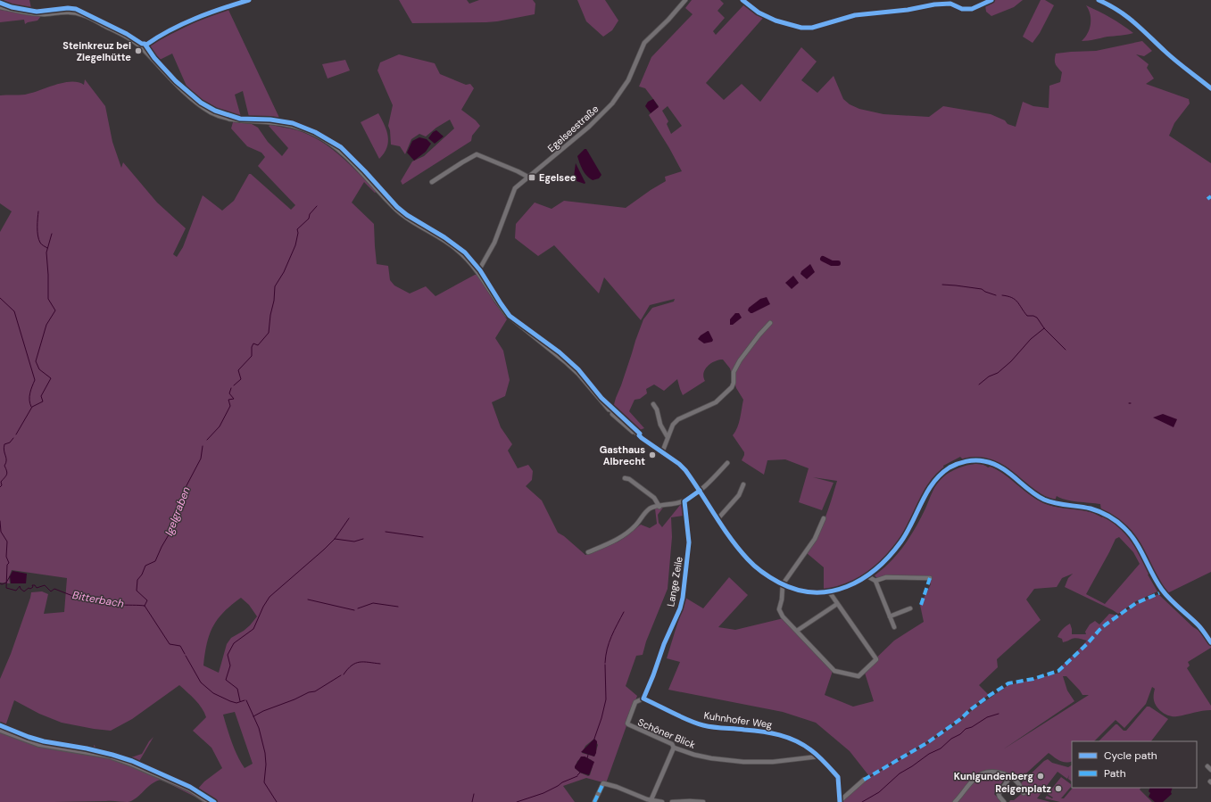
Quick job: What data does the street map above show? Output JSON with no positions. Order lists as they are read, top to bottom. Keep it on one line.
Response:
{"streets":{"street":["Egelseestraße","Lange Zeile","Kuhnhofer Weg","Schöner Blick"]},"crossings":[["Lange Zeile","Kuhnhofer Weg"],["Lange Zeile","Schöner Blick"],["Kuhnhofer Weg","Schöner Blick"]],"water":["Igelgraben","Bitterbach"],"places":{"other":["Steinkreuz bei Ziegelhütte","Gasthaus Albrecht","Kunigundenberg","Reigenplatz"],"transit":["Egelsee"]},"legend":["Cycle path","Path"]}
